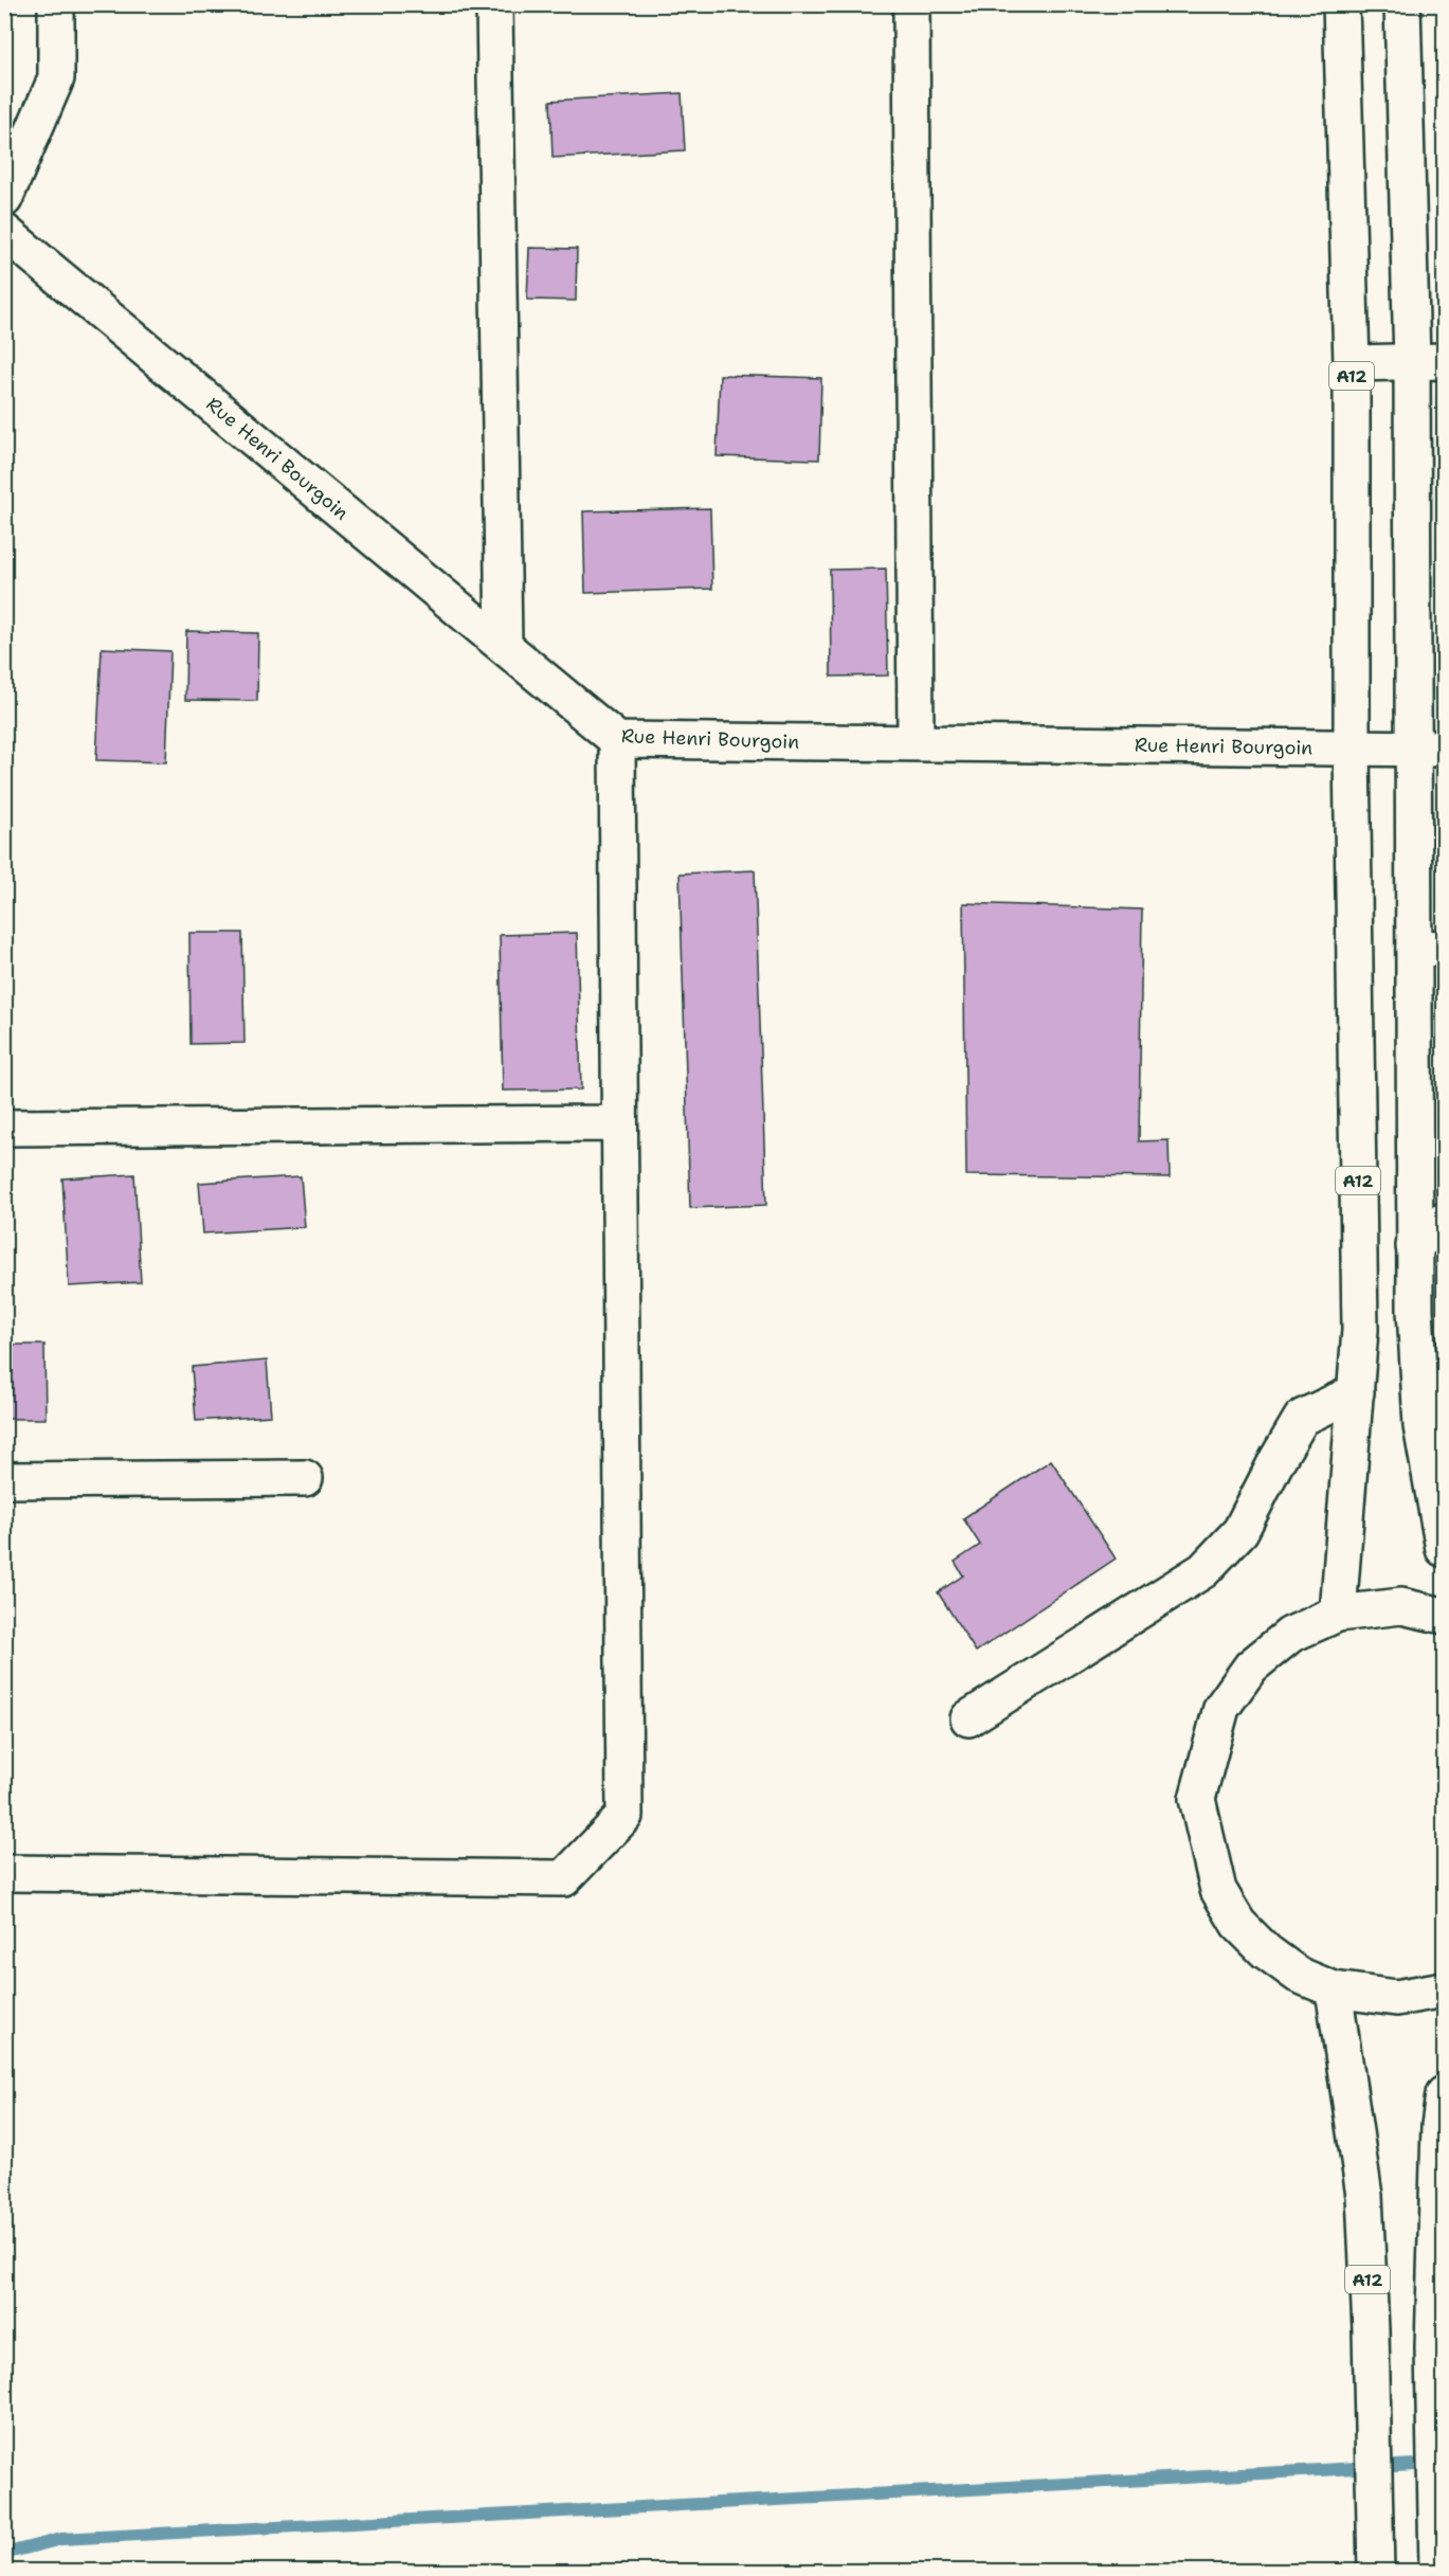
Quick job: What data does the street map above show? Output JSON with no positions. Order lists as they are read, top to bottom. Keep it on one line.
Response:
{"streets":{"street":["A12","Rue Henri Bourgoin"]},"crossings":[["A12","Rue Henri Bourgoin"]]}
